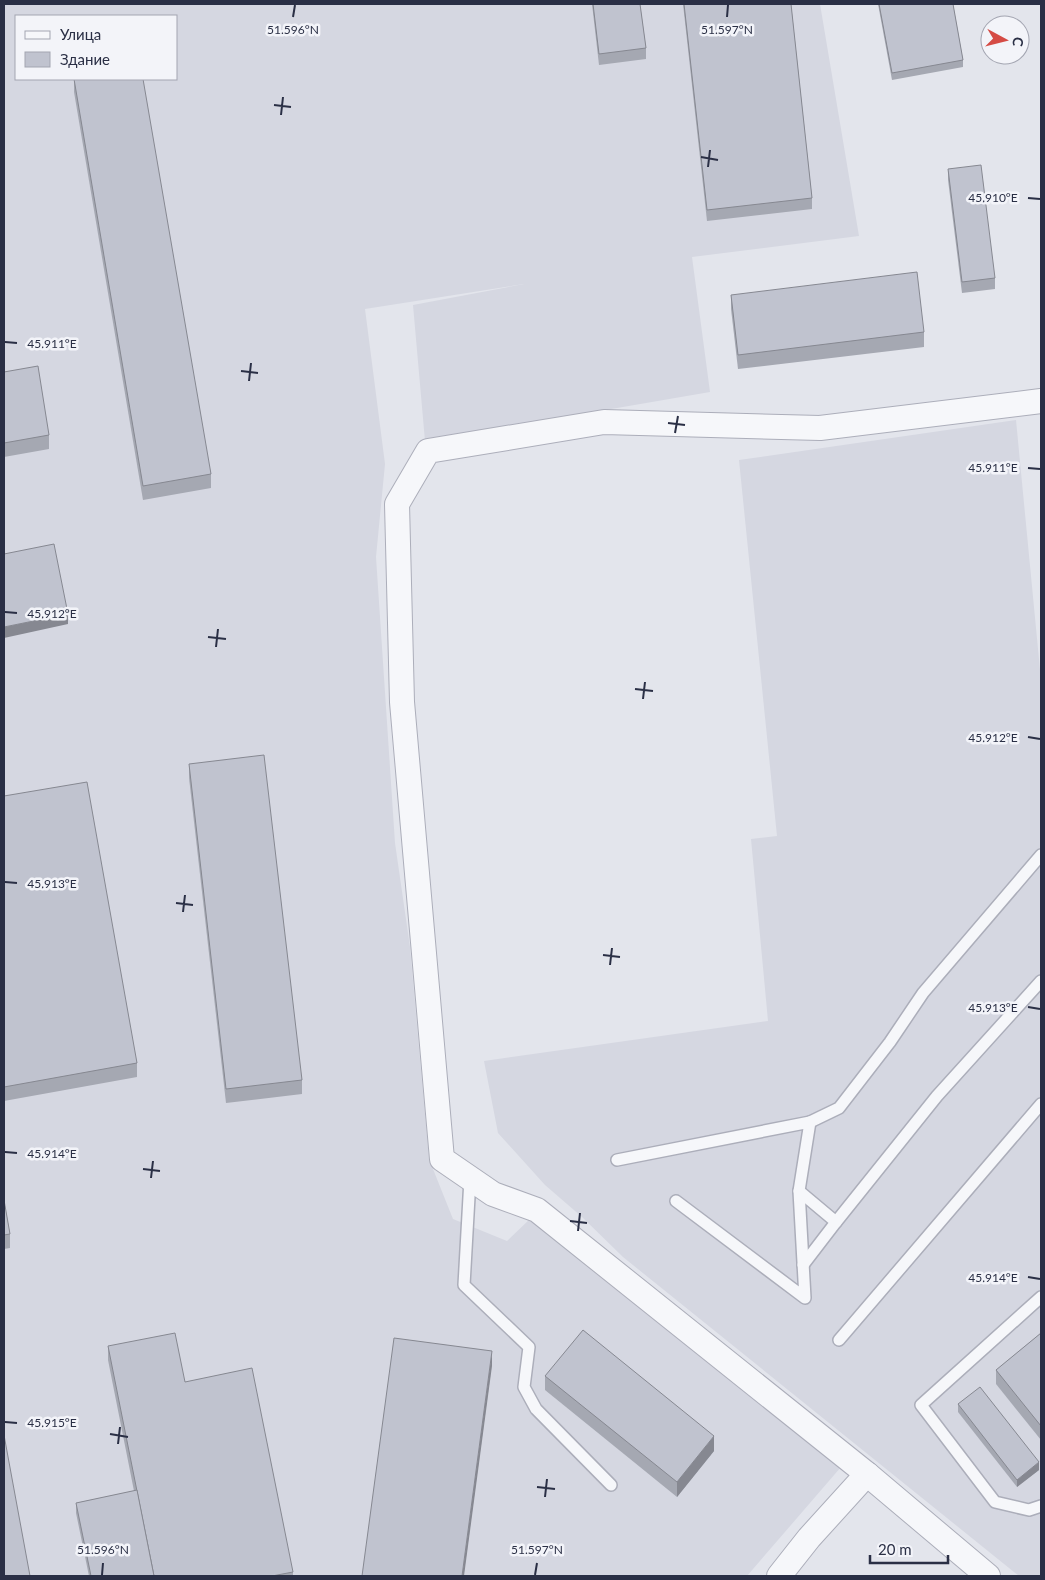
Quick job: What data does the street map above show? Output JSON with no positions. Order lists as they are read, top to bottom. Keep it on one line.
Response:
{"legend":["Улица","Здание"],"scale_bar":"20 m","north":"right","coordinates":["51.596°N","51.597°N","45.910°E","45.911°E","45.912°E","45.913°E","45.914°E","45.915°E"]}
